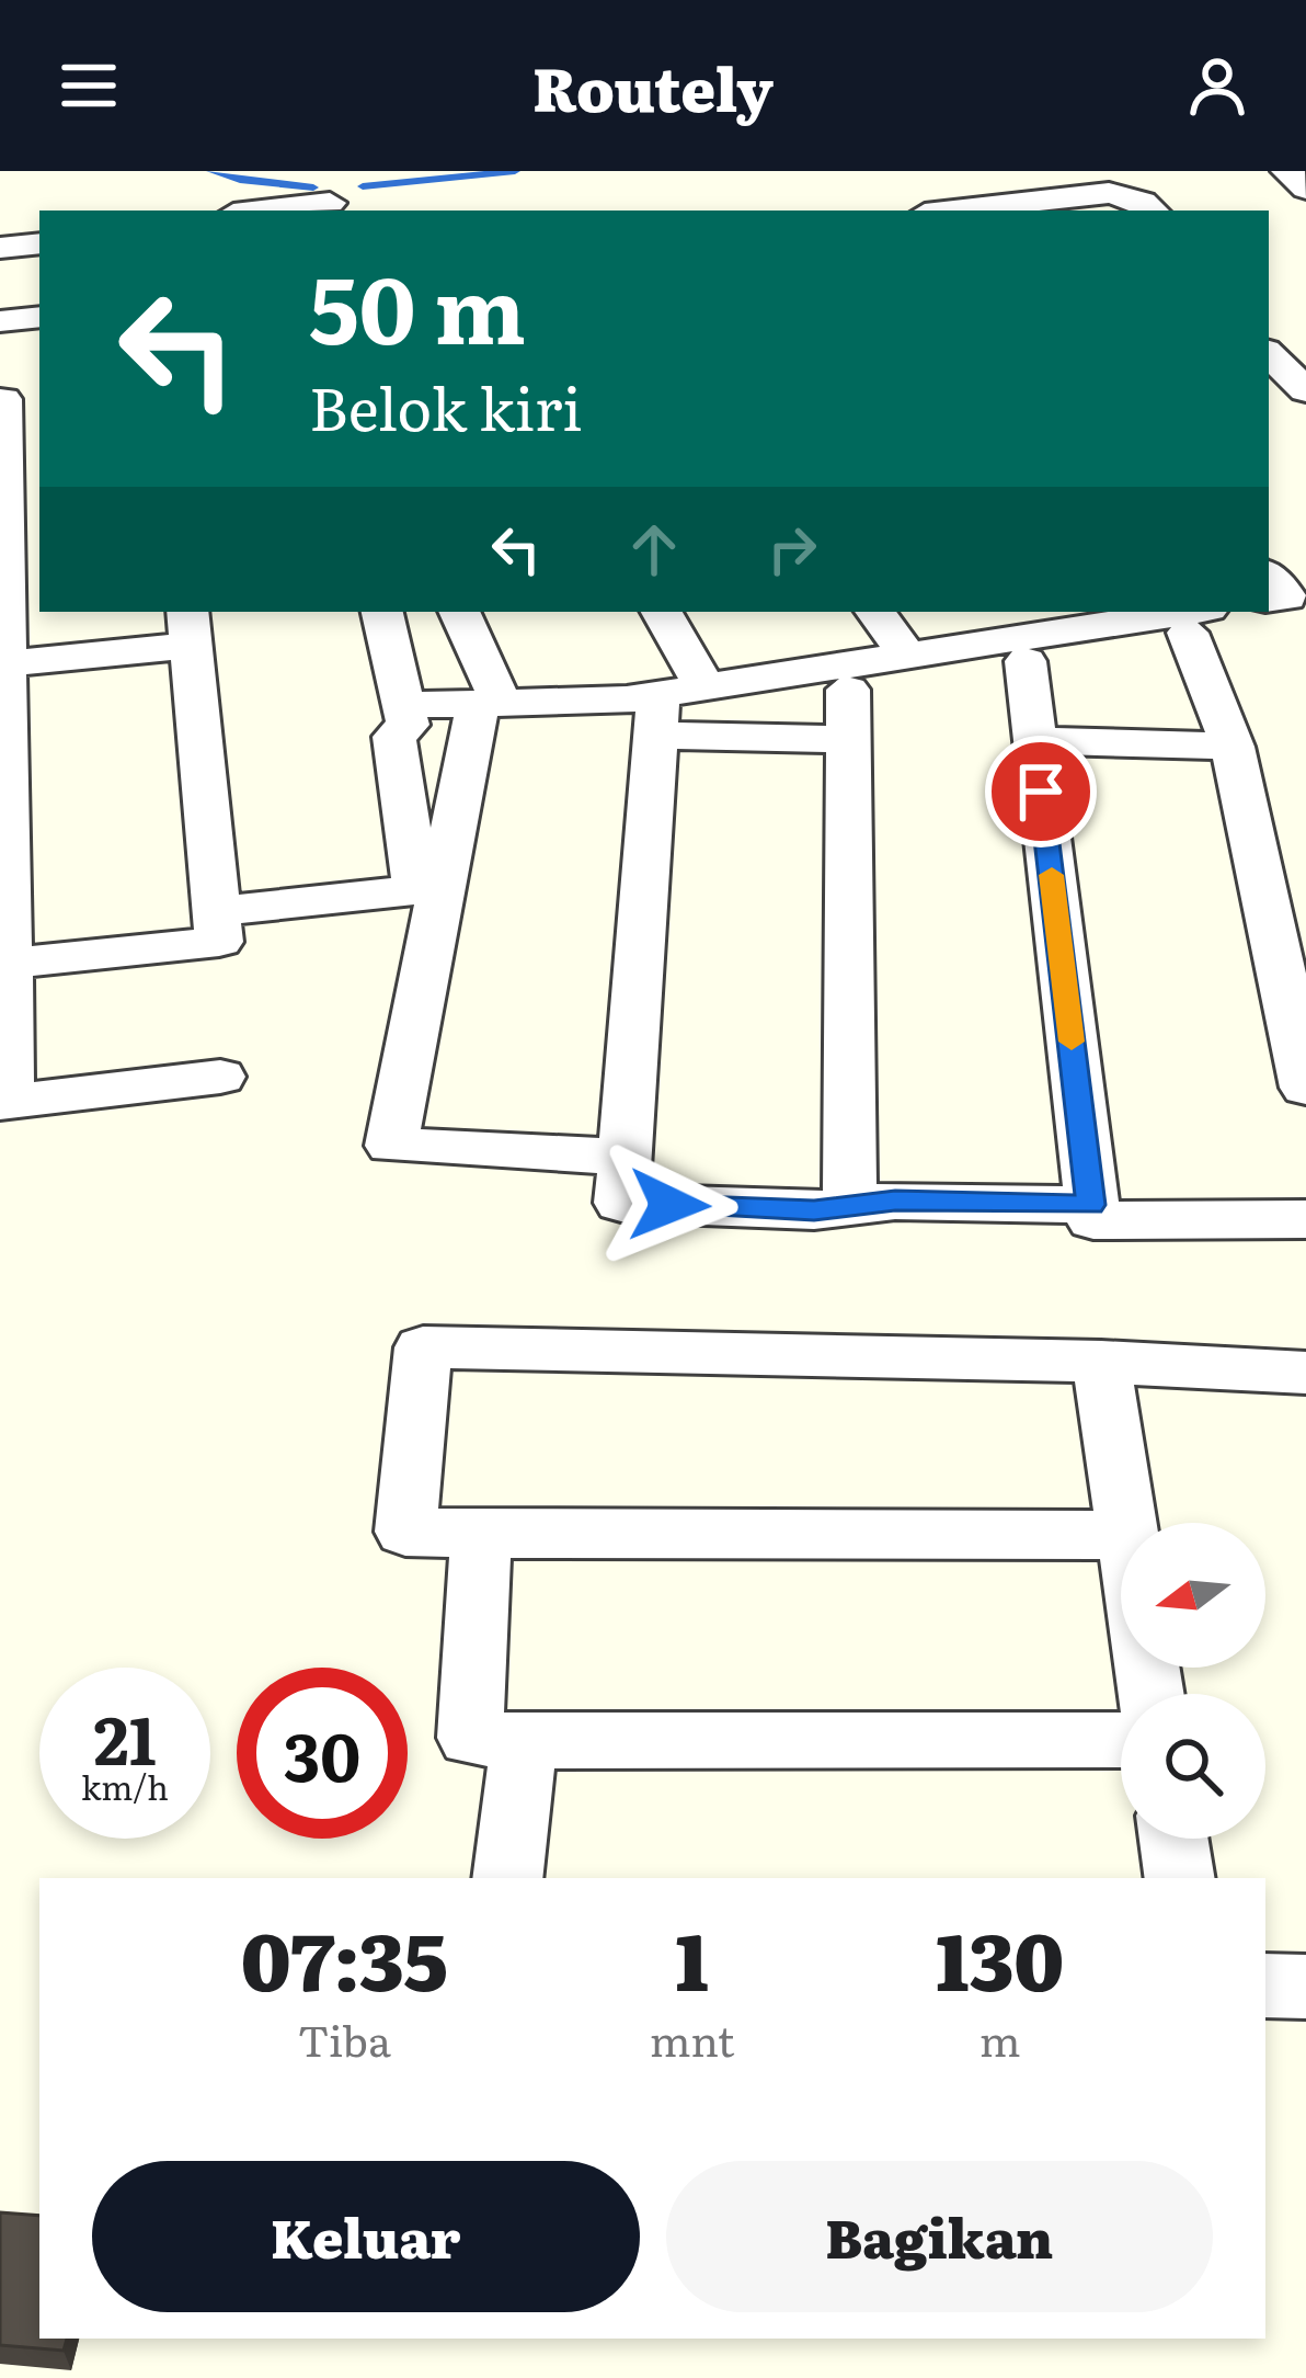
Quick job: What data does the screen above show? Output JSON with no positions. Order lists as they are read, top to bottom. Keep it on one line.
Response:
{"north":"left","page":{"header":"Routely","turn":["50 m","Belok kiri"],"speed":"21 km/h","limit":"30","eta":["07:35","Tiba","1","mnt","130","m"],"buttons":["Keluar","Bagikan"]}}
